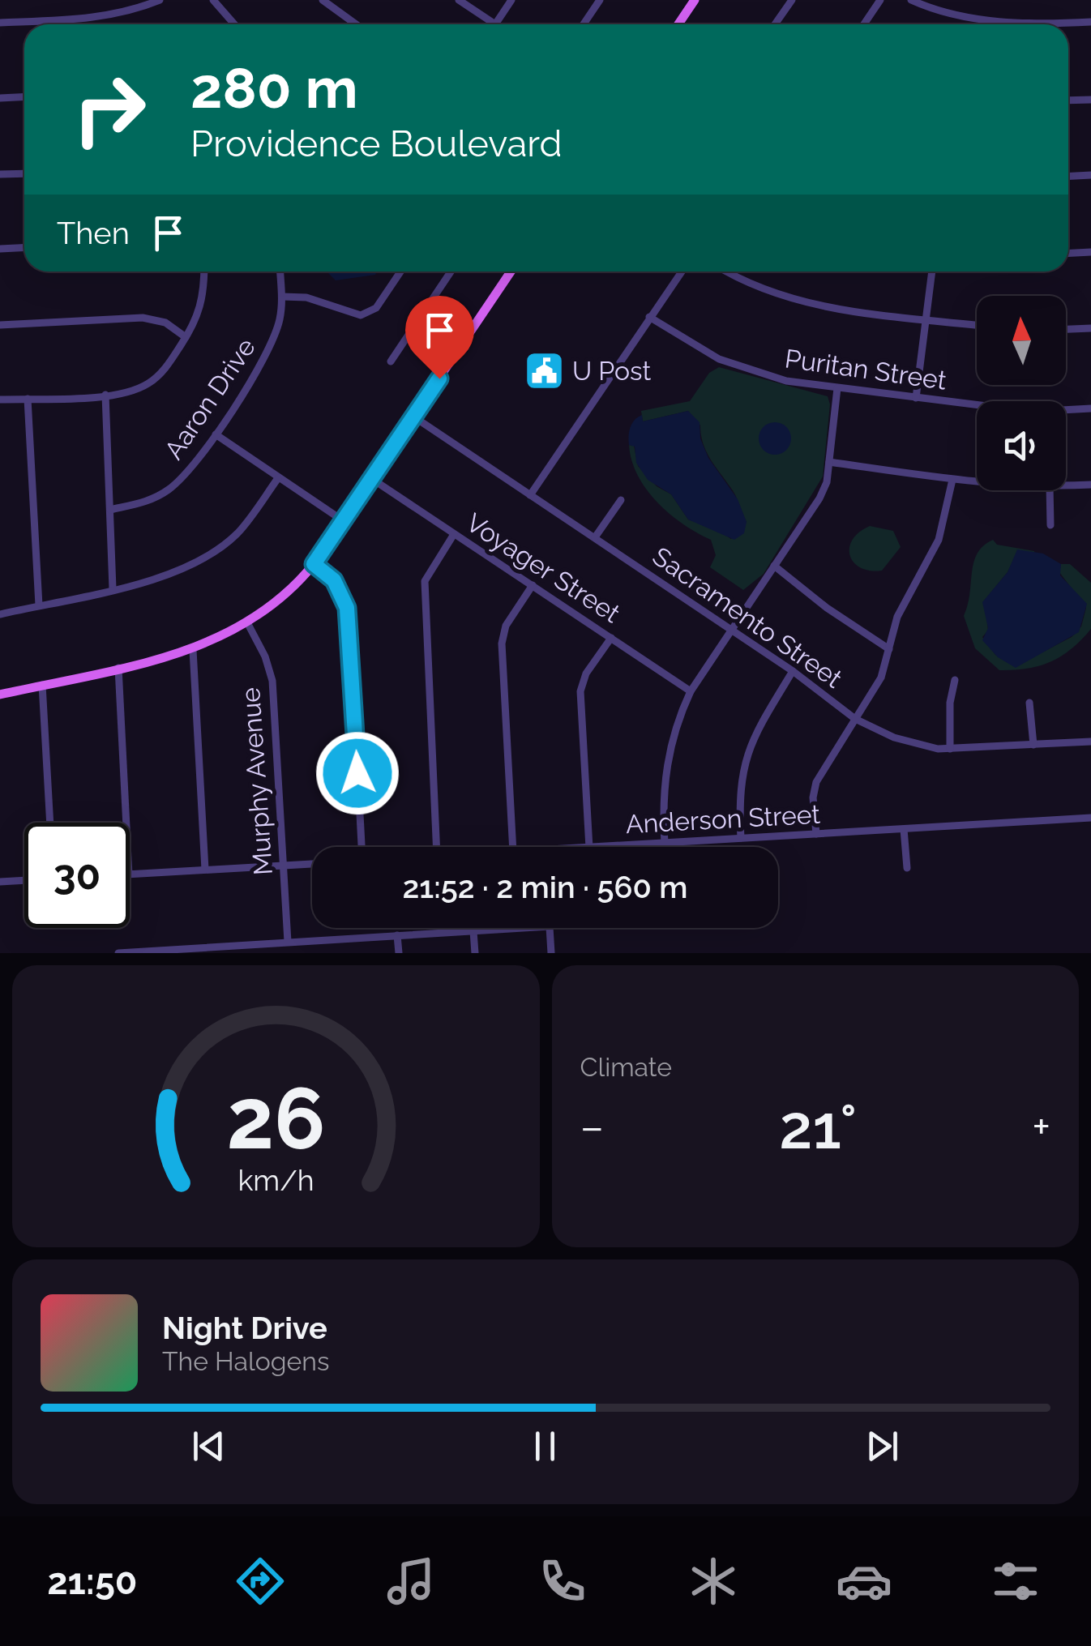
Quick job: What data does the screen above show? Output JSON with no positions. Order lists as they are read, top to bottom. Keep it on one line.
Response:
{"streets":{"street":["Puritan Street","Aaron Drive","Voyager Street","Sacramento Street","Murphy Avenue","Anderson Street"]},"places":{"public building":["U Post"]},"north":"top","page":{"turn":["280 m","Providence Boulevard"],"then":"Then","limit":"30","trip":"21:52 · 2 min · 560 m","tile":"Climate","heat":["−","21°","+"],"song":["Night Drive","The Halogens"],"tabs":"21:50","gauge":["26","km/h"]}}
